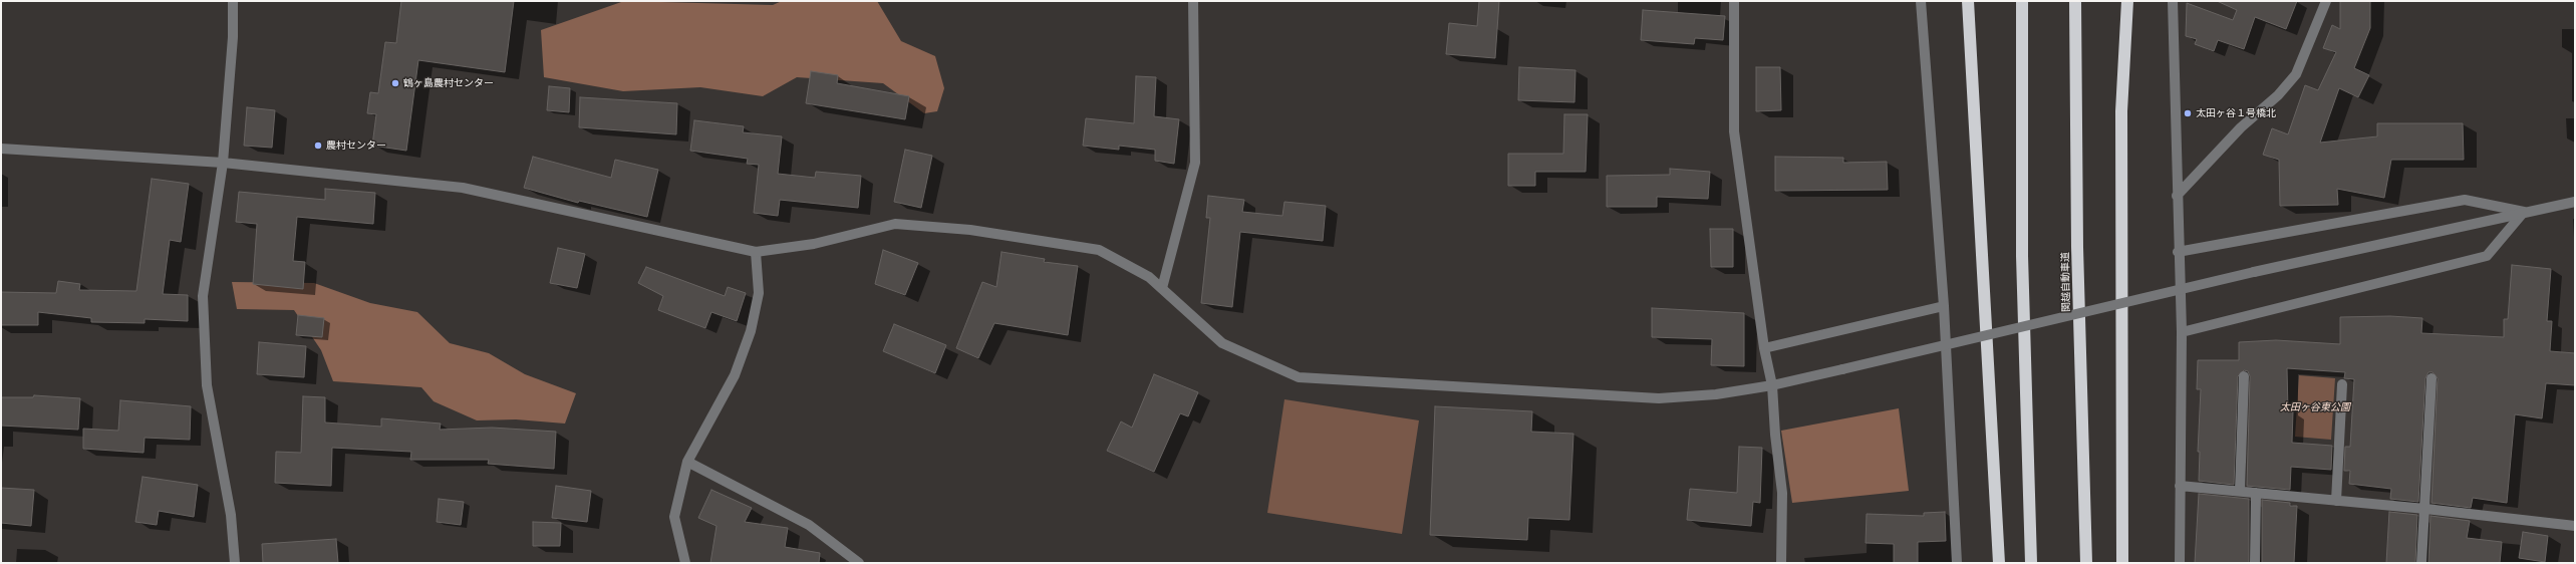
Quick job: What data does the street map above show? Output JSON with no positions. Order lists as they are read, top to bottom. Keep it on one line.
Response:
{"streets":{"highway":["関越自動車道"]},"parks":["太田ヶ谷東公園"],"places":["鶴ヶ島農村センター","太田ヶ谷１号橋北","農村センター"]}
